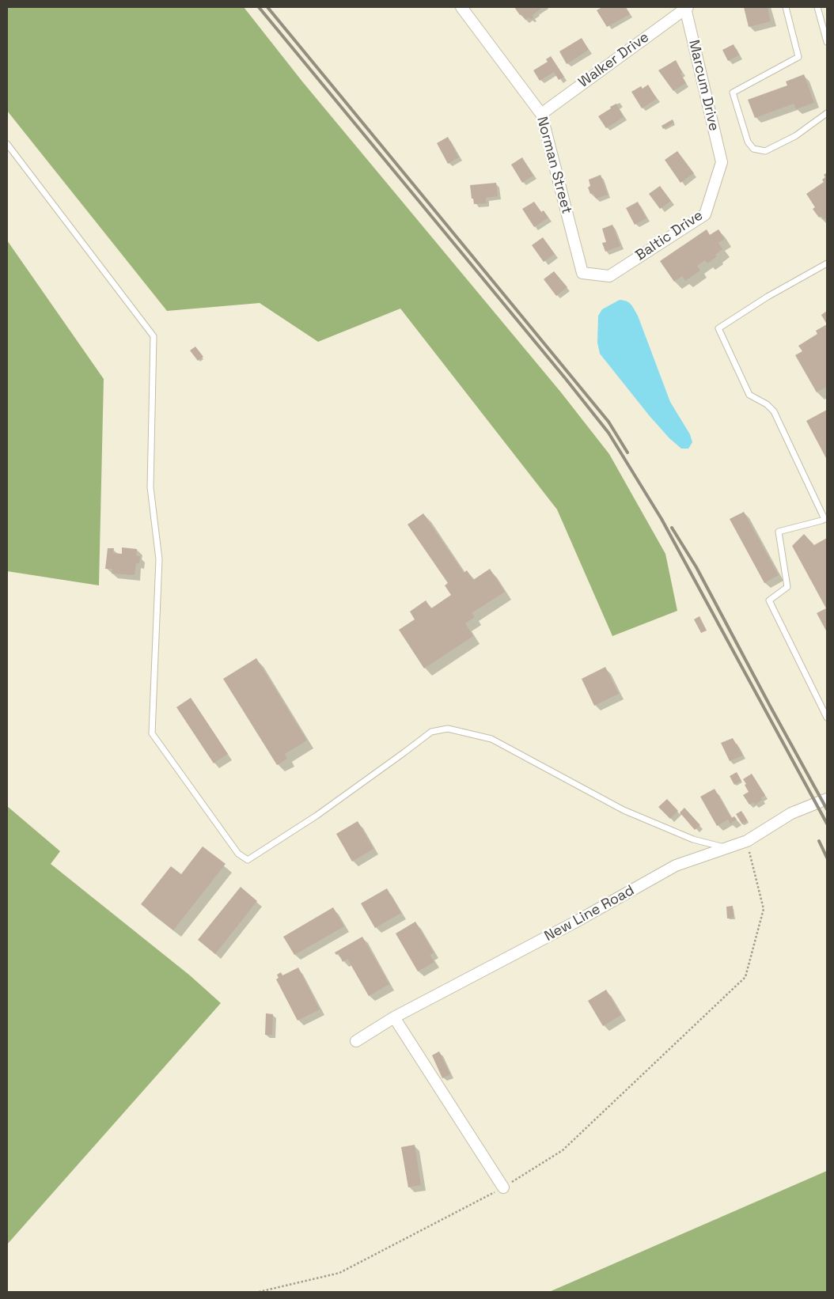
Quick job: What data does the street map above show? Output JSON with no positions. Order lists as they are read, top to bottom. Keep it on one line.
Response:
{"streets":{"street":["Walker Drive","Marcum Drive","Norman Street","Baltic Drive","New Line Road"]},"crossings":[["Walker Drive","Marcum Drive"],["Walker Drive","Norman Street"],["Marcum Drive","Baltic Drive"],["Norman Street","Baltic Drive"]]}
